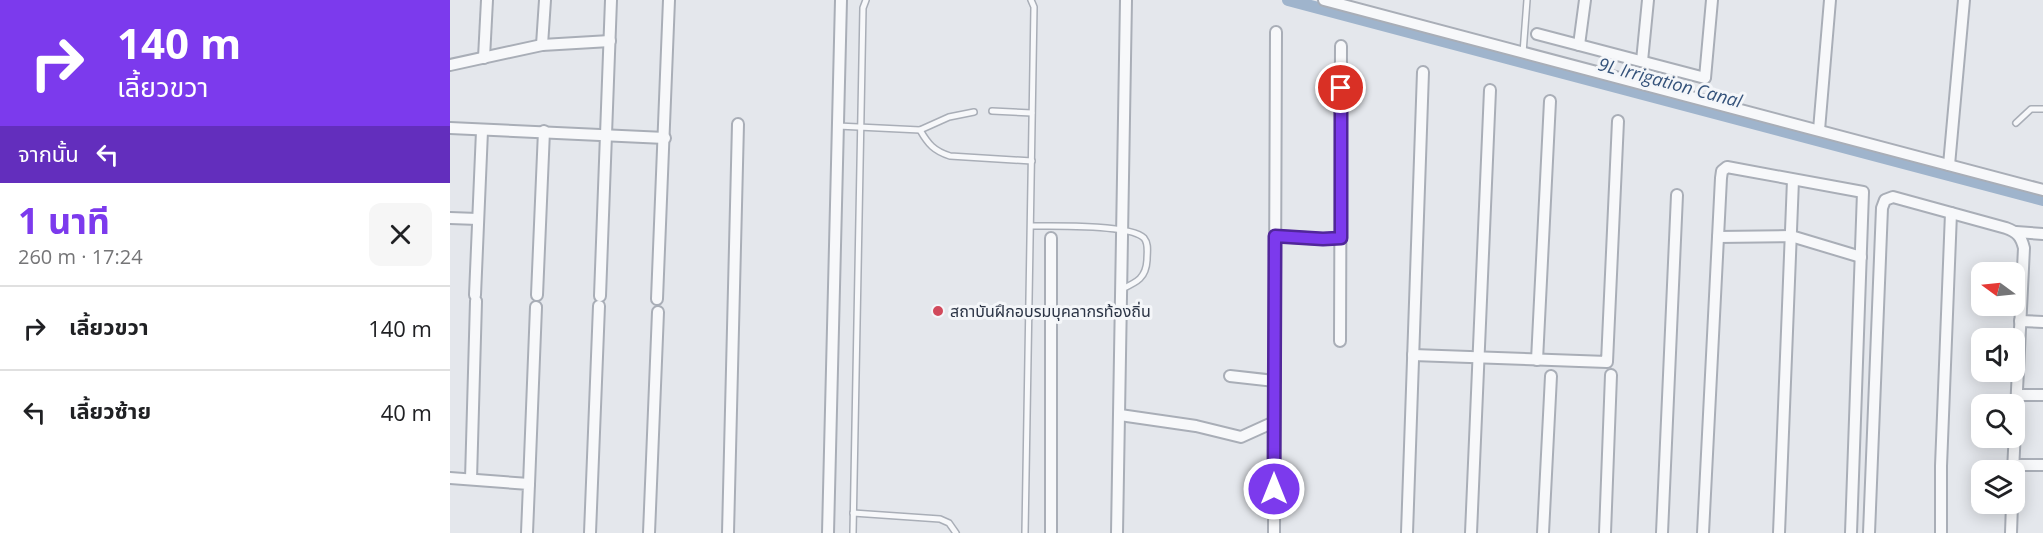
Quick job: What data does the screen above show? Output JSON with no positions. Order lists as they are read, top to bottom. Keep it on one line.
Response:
{"water":["9L Irrigation Canal"],"places":["สถาบันฝึกอบรมบุคลากรท้องถิ่น"],"north":"left","page":{"turn":["140 m","เลี้ยวขวา"],"then":"จากนั้น","heading":["1 นาที","260 m · 17:24"],"list":[{"name":"เลี้ยวขวา","value":"140 m"},{"name":"เลี้ยวซ้าย","value":"40 m"}]}}
